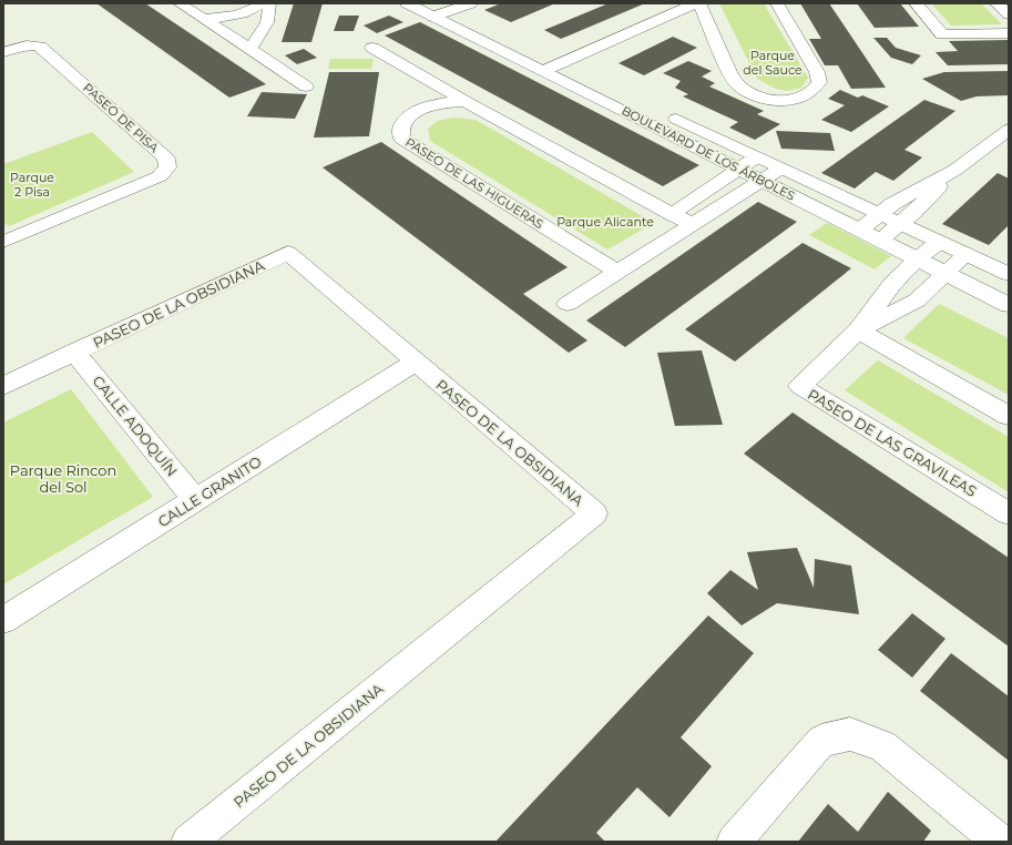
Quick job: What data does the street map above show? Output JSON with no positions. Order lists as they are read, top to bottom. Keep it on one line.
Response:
{"streets":{"street":["PASEO DE PISA","BOULEVARD DE LOS ÁRBOLES","PASEO DE LAS HIGUERAS","PASEO DE LA OBSIDIANA","CALLE ADOQUÍN","PASEO DE LAS GRAVILEAS","CALLE GRANITO"]},"crossings":[["BOULEVARD DE LOS ÁRBOLES","PASEO DE LAS GRAVILEAS"],["PASEO DE LA OBSIDIANA","CALLE ADOQUÍN"],["PASEO DE LA OBSIDIANA","CALLE GRANITO"],["CALLE ADOQUÍN","CALLE GRANITO"]],"parks":["Parque del Sauce","Parque 2 Pisa","Parque Alicante","Parque Rincon del Sol"]}
